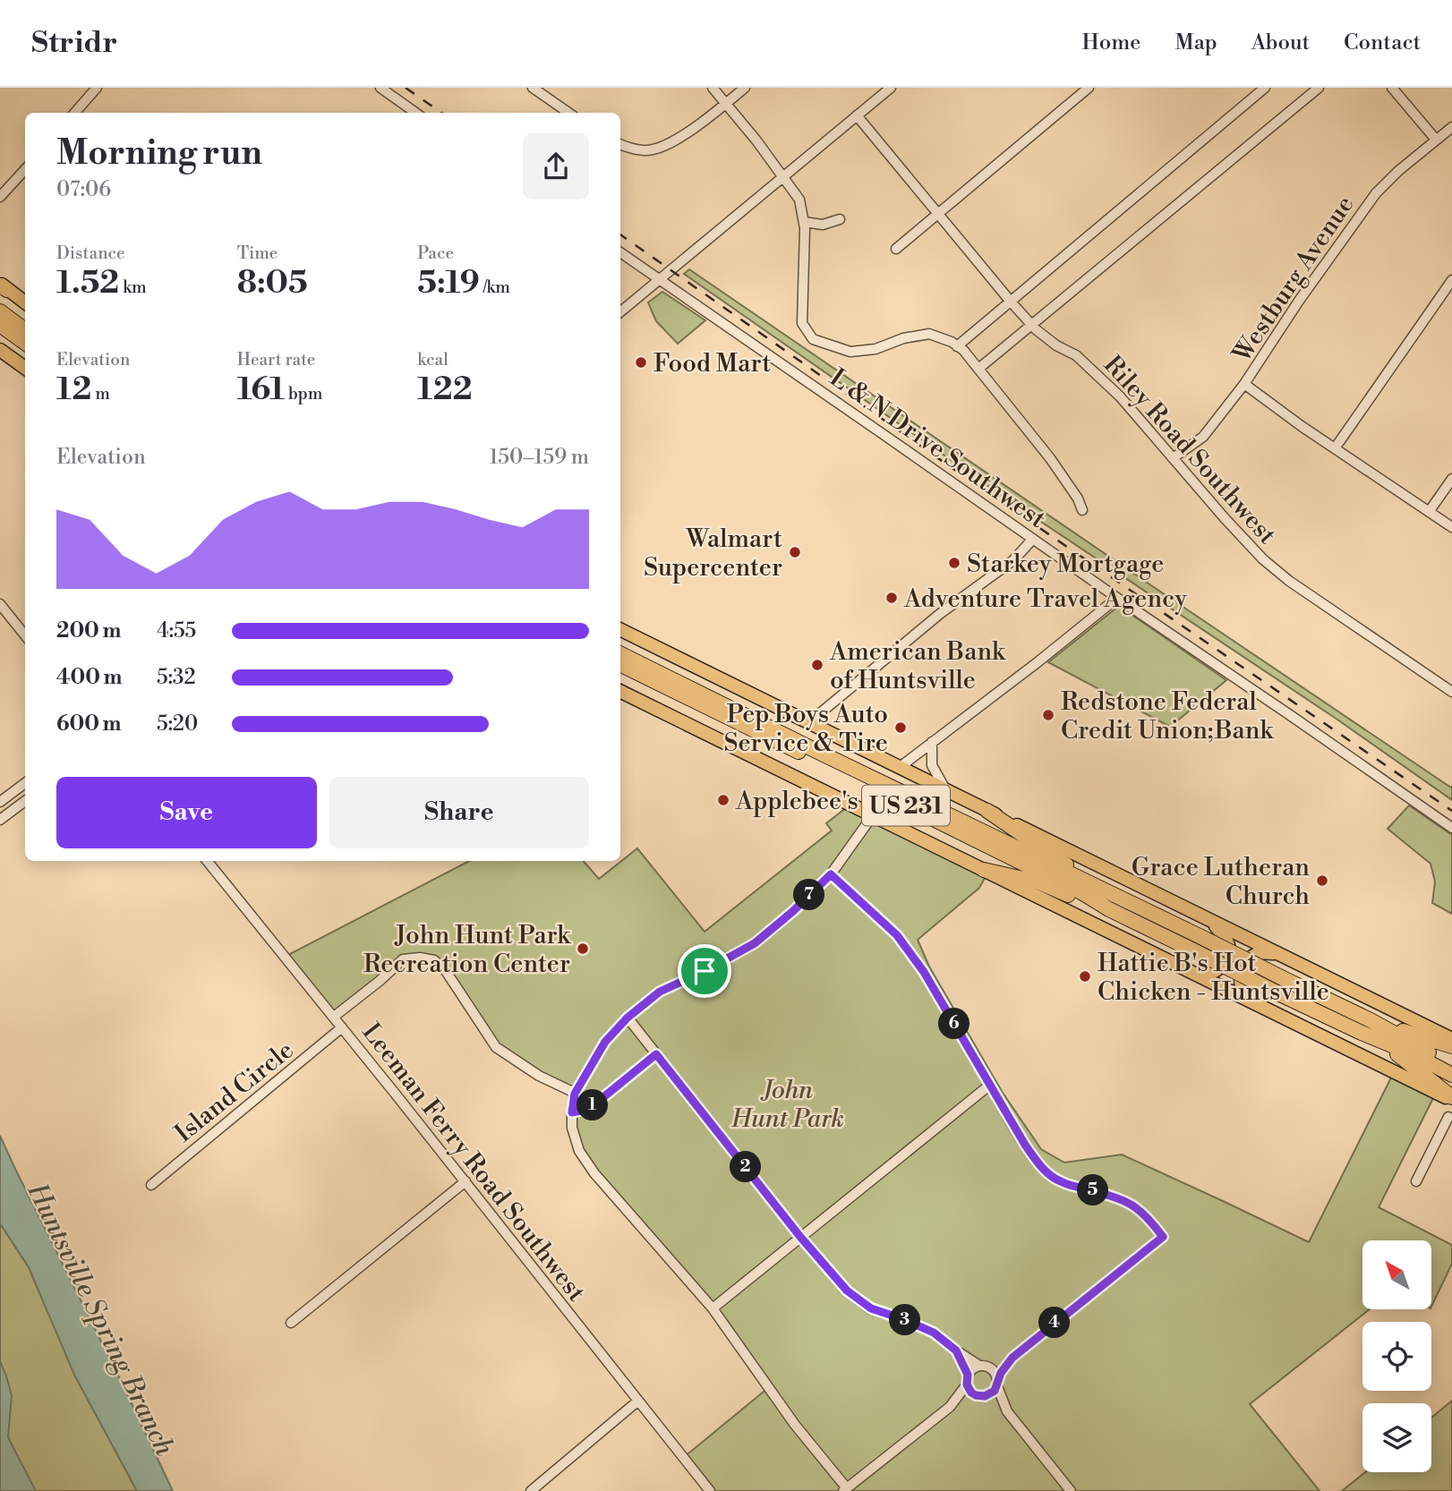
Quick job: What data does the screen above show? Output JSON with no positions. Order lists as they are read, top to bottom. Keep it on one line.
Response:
{"streets":{"highway":["US 231"],"street":["Westburg Avenue","L & N Drive Southwest","Riley Road Southwest","Island Circle","Leeman Ferry Road Southwest"]},"crossings":[["Westburg Avenue","Riley Road Southwest"],["Island Circle","Leeman Ferry Road Southwest"]],"water":["Huntsville Spring Branch"],"parks":["John Hunt Park"],"places":["Food Mart","Walmart Supercenter","Starkey Mortgage","Adventure Travel Agency","American Bank of Huntsville","Redstone Federal Credit Union;Bank","Pep Boys Auto Service & Tire","Applebee's","Grace Lutheran Church","John Hunt Park Recreation Center","Hattie B's Hot Chicken - Huntsville"],"north":"top left","page":{"header":"Stridr","nav":["Home","Map","About","Contact"],"heading":["Morning run","07:06"],"stats":[["Distance","1.52 km"],["Time","8:05"],["Pace","5:19 /km"],["Elevation","12 m"],["Heart rate","161 bpm"],["kcal","122"]],"chart":["Elevation","150–159 m"],"list":[{"name":"200 m","note":"4:55"},{"name":"400 m","note":"5:32"},{"name":"600 m","note":"5:20"}],"buttons":["Save","Share"],"pins":["7","6","1","2","5","3","4"]}}
